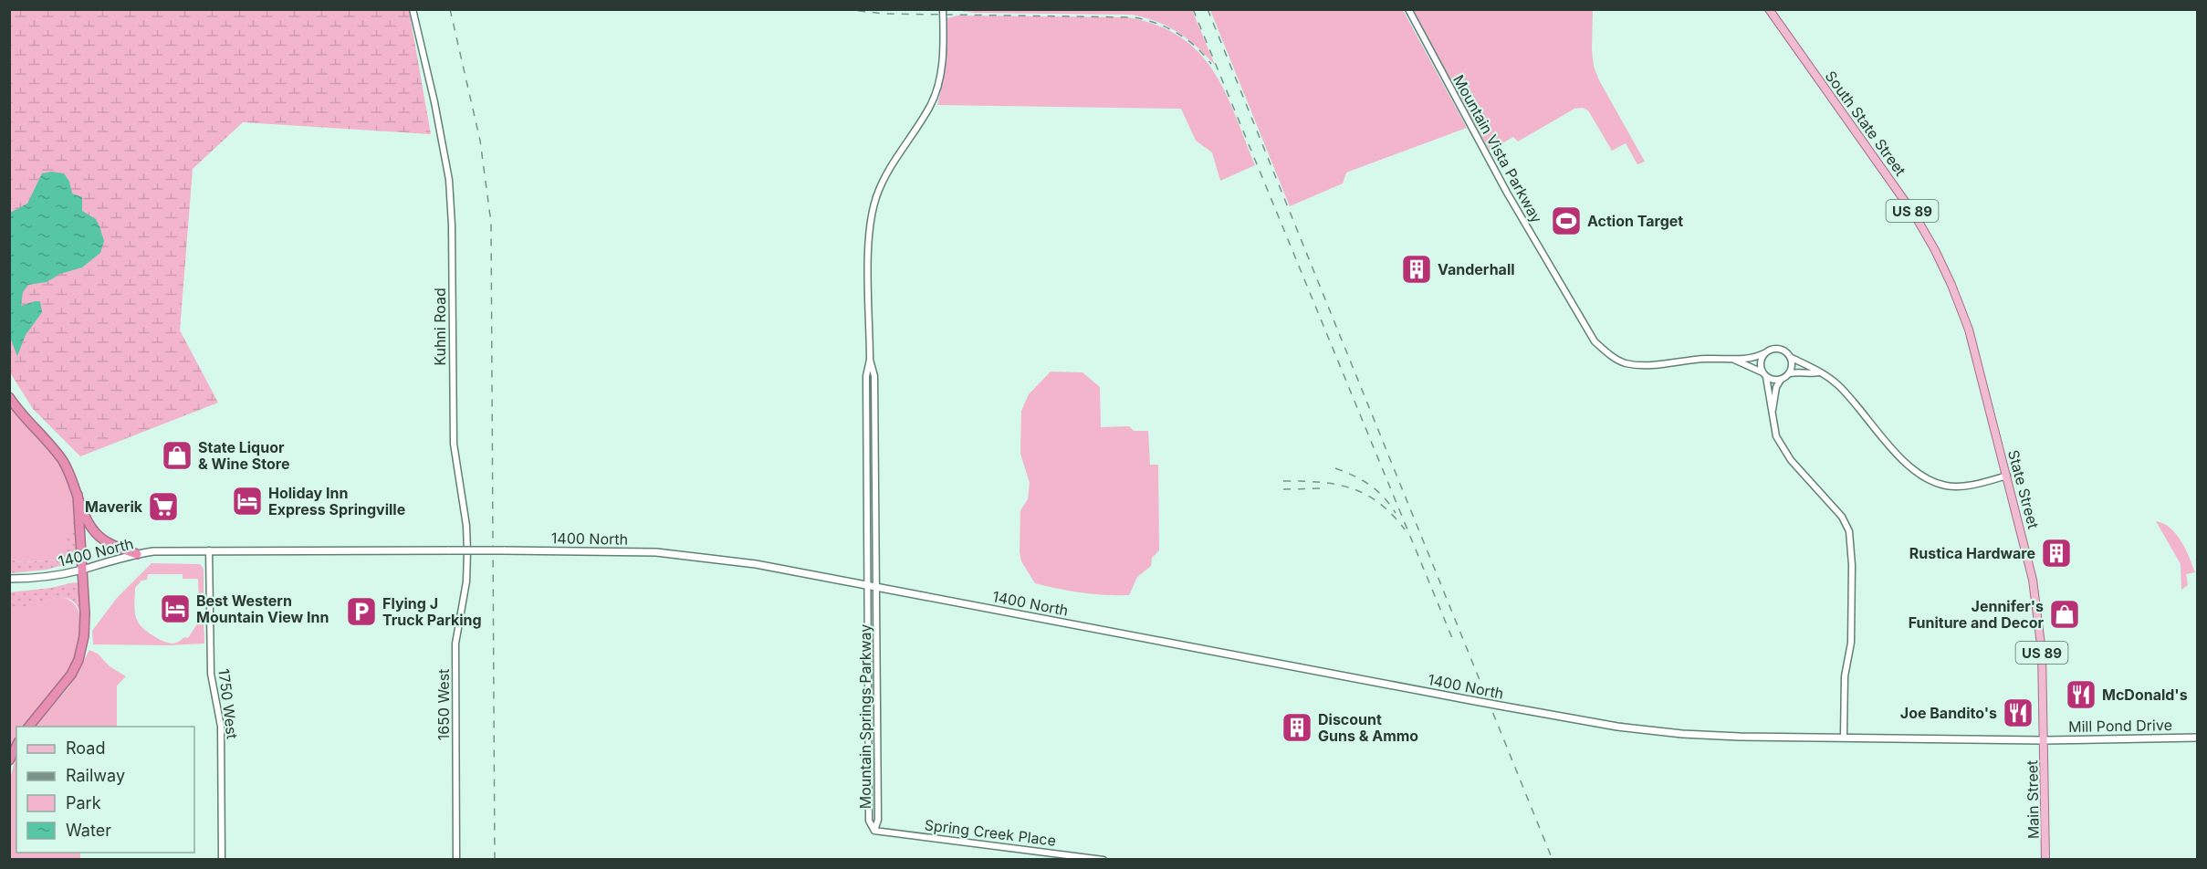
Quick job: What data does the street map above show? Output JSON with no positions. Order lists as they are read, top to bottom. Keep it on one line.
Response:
{"streets":{"main road":["South State Street","US 89","State Street","1400 North","Mill Pond Drive","Main Street"],"street":["Mountain Vista Parkway","Kuhni Road","1750 West","1650 West","Mountain Springs Parkway","Spring Creek Place"]},"crossings":[["South State Street","State Street"],["Kuhni Road","1650 West"],["State Street","1400 North"],["State Street","Mill Pond Drive"],["State Street","Main Street"],["1400 North","1750 West"],["1400 North","Mountain Springs Parkway"],["1400 North","Mill Pond Drive"],["1400 North","Main Street"],["Mountain Springs Parkway","Spring Creek Place"],["Mill Pond Drive","Main Street"]],"places":{"sports":["Action Target"],"building":["Vanderhall","Rustica Hardware","Discount Guns & Ammo"],"shop":["State Liquor & Wine Store","Jennifer's Funiture and Decor"],"hotel":["Holiday Inn Express Springville","Best Western Mountain View Inn"],"supermarket":["Maverik"],"parking":["Flying J Truck Parking"],"restaurant":["McDonald's","Joe Bandito's"]},"legend":["Road","Railway","Park","Water"]}
